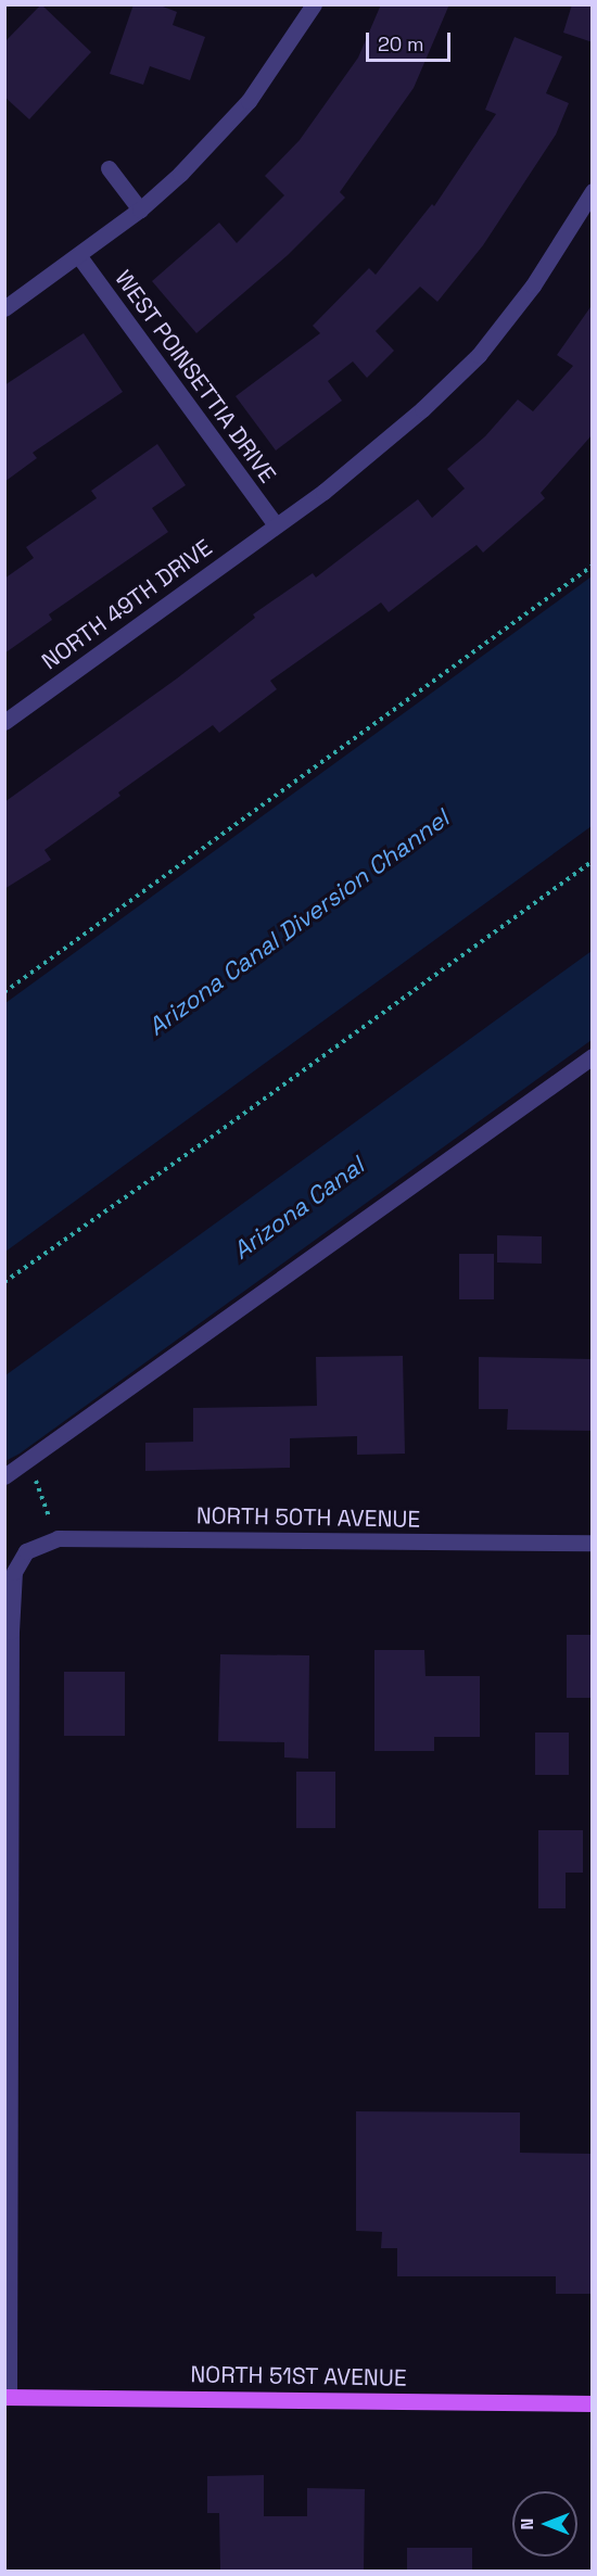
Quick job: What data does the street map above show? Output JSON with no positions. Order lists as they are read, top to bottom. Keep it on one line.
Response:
{"streets":{"main road":["NORTH 51ST AVENUE"],"street":["WEST POINSETTIA DRIVE","NORTH 49TH DRIVE","NORTH 50TH AVENUE"]},"crossings":[["WEST POINSETTIA DRIVE","NORTH 49TH DRIVE"],["NORTH 50TH AVENUE","NORTH 51ST AVENUE"]],"water":["Arizona Canal Diversion Channel","Arizona Canal"],"scale_bar":"20 m","north":"left"}
